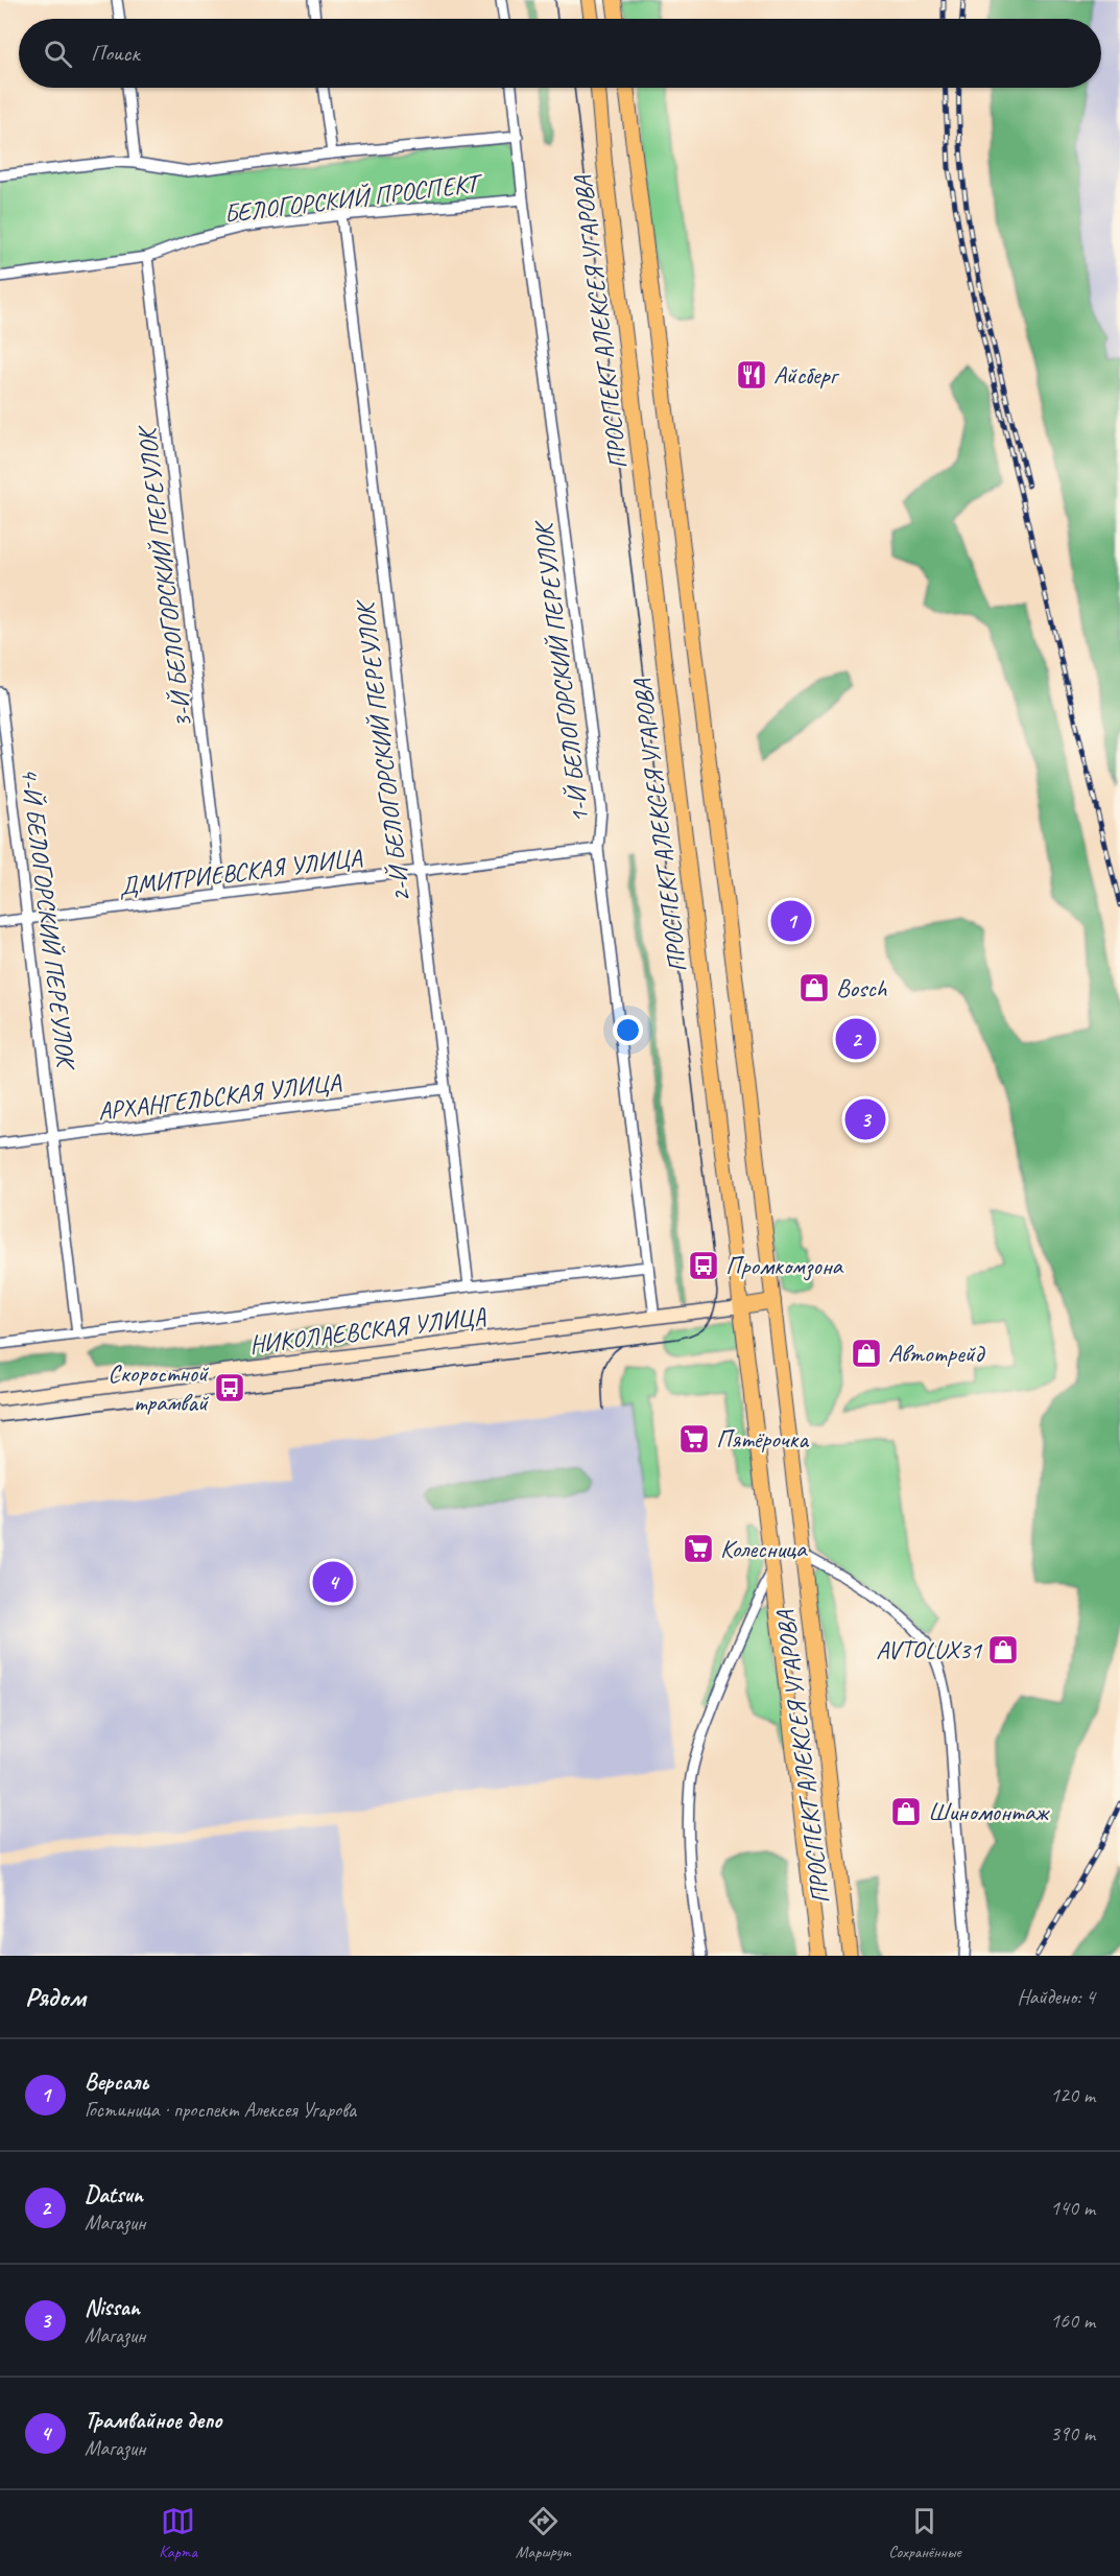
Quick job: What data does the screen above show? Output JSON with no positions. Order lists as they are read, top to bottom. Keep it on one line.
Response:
{"streets":{"main road":["ПРОСПЕКТ АЛЕКСЕЯ УГАРОВА","НИКОЛАЕВСКАЯ УЛИЦА"],"street":["БЕЛОГОРСКИЙ ПРОСПЕКТ","3-Й БЕЛОГОРСКИЙ ПЕРЕУЛОК","1-Й БЕЛОГОРСКИЙ ПЕРЕУЛОК","2-Й БЕЛОГОРСКИЙ ПЕРЕУЛОК","ДМИТРИЕВСКАЯ УЛИЦА","4-Й БЕЛОГОРСКИЙ ПЕРЕУЛОК","АРХАНГЕЛЬСКАЯ УЛИЦА"]},"crossings":[["БЕЛОГОРСКИЙ ПРОСПЕКТ","3-Й БЕЛОГОРСКИЙ ПЕРЕУЛОК"],["БЕЛОГОРСКИЙ ПРОСПЕКТ","1-Й БЕЛОГОРСКИЙ ПЕРЕУЛОК"],["БЕЛОГОРСКИЙ ПРОСПЕКТ","2-Й БЕЛОГОРСКИЙ ПЕРЕУЛОК"],["ПРОСПЕКТ АЛЕКСЕЯ УГАРОВА","НИКОЛАЕВСКАЯ УЛИЦА"],["3-Й БЕЛОГОРСКИЙ ПЕРЕУЛОК","ДМИТРИЕВСКАЯ УЛИЦА"],["1-Й БЕЛОГОРСКИЙ ПЕРЕУЛОК","ДМИТРИЕВСКАЯ УЛИЦА"],["1-Й БЕЛОГОРСКИЙ ПЕРЕУЛОК","НИКОЛАЕВСКАЯ УЛИЦА"],["2-Й БЕЛОГОРСКИЙ ПЕРЕУЛОК","ДМИТРИЕВСКАЯ УЛИЦА"],["2-Й БЕЛОГОРСКИЙ ПЕРЕУЛОК","АРХАНГЕЛЬСКАЯ УЛИЦА"],["2-Й БЕЛОГОРСКИЙ ПЕРЕУЛОК","НИКОЛАЕВСКАЯ УЛИЦА"],["ДМИТРИЕВСКАЯ УЛИЦА","4-Й БЕЛОГОРСКИЙ ПЕРЕУЛОК"],["4-Й БЕЛОГОРСКИЙ ПЕРЕУЛОК","АРХАНГЕЛЬСКАЯ УЛИЦА"],["4-Й БЕЛОГОРСКИЙ ПЕРЕУЛОК","НИКОЛАЕВСКАЯ УЛИЦА"]],"places":{"restaurant":["Айсберг"],"shop":["Bosch","Автотрейд","AVTOLUX31","Шиномонтаж"],"bus stop":["Промкомзона","Скоростной трамвай"],"supermarket":["Пятёрочка","Колесница"]},"page":{"search":"Поиск","pins":["1","2","3","4"],"heading":["Рядом","Найдено: 4"],"list":[{"mark":"1","name":"Версаль","note":"Гостиница · проспект Алексея Угарова","value":"120 m"},{"mark":"2","name":"Datsun","note":"Магазин","value":"140 m"},{"mark":"3","name":"Nissan","note":"Магазин","value":"160 m"},{"mark":"4","name":"Трамвайное депо","note":"Магазин","value":"390 m"}],"nav":["Карта","Маршрут","Сохранённые"]}}
